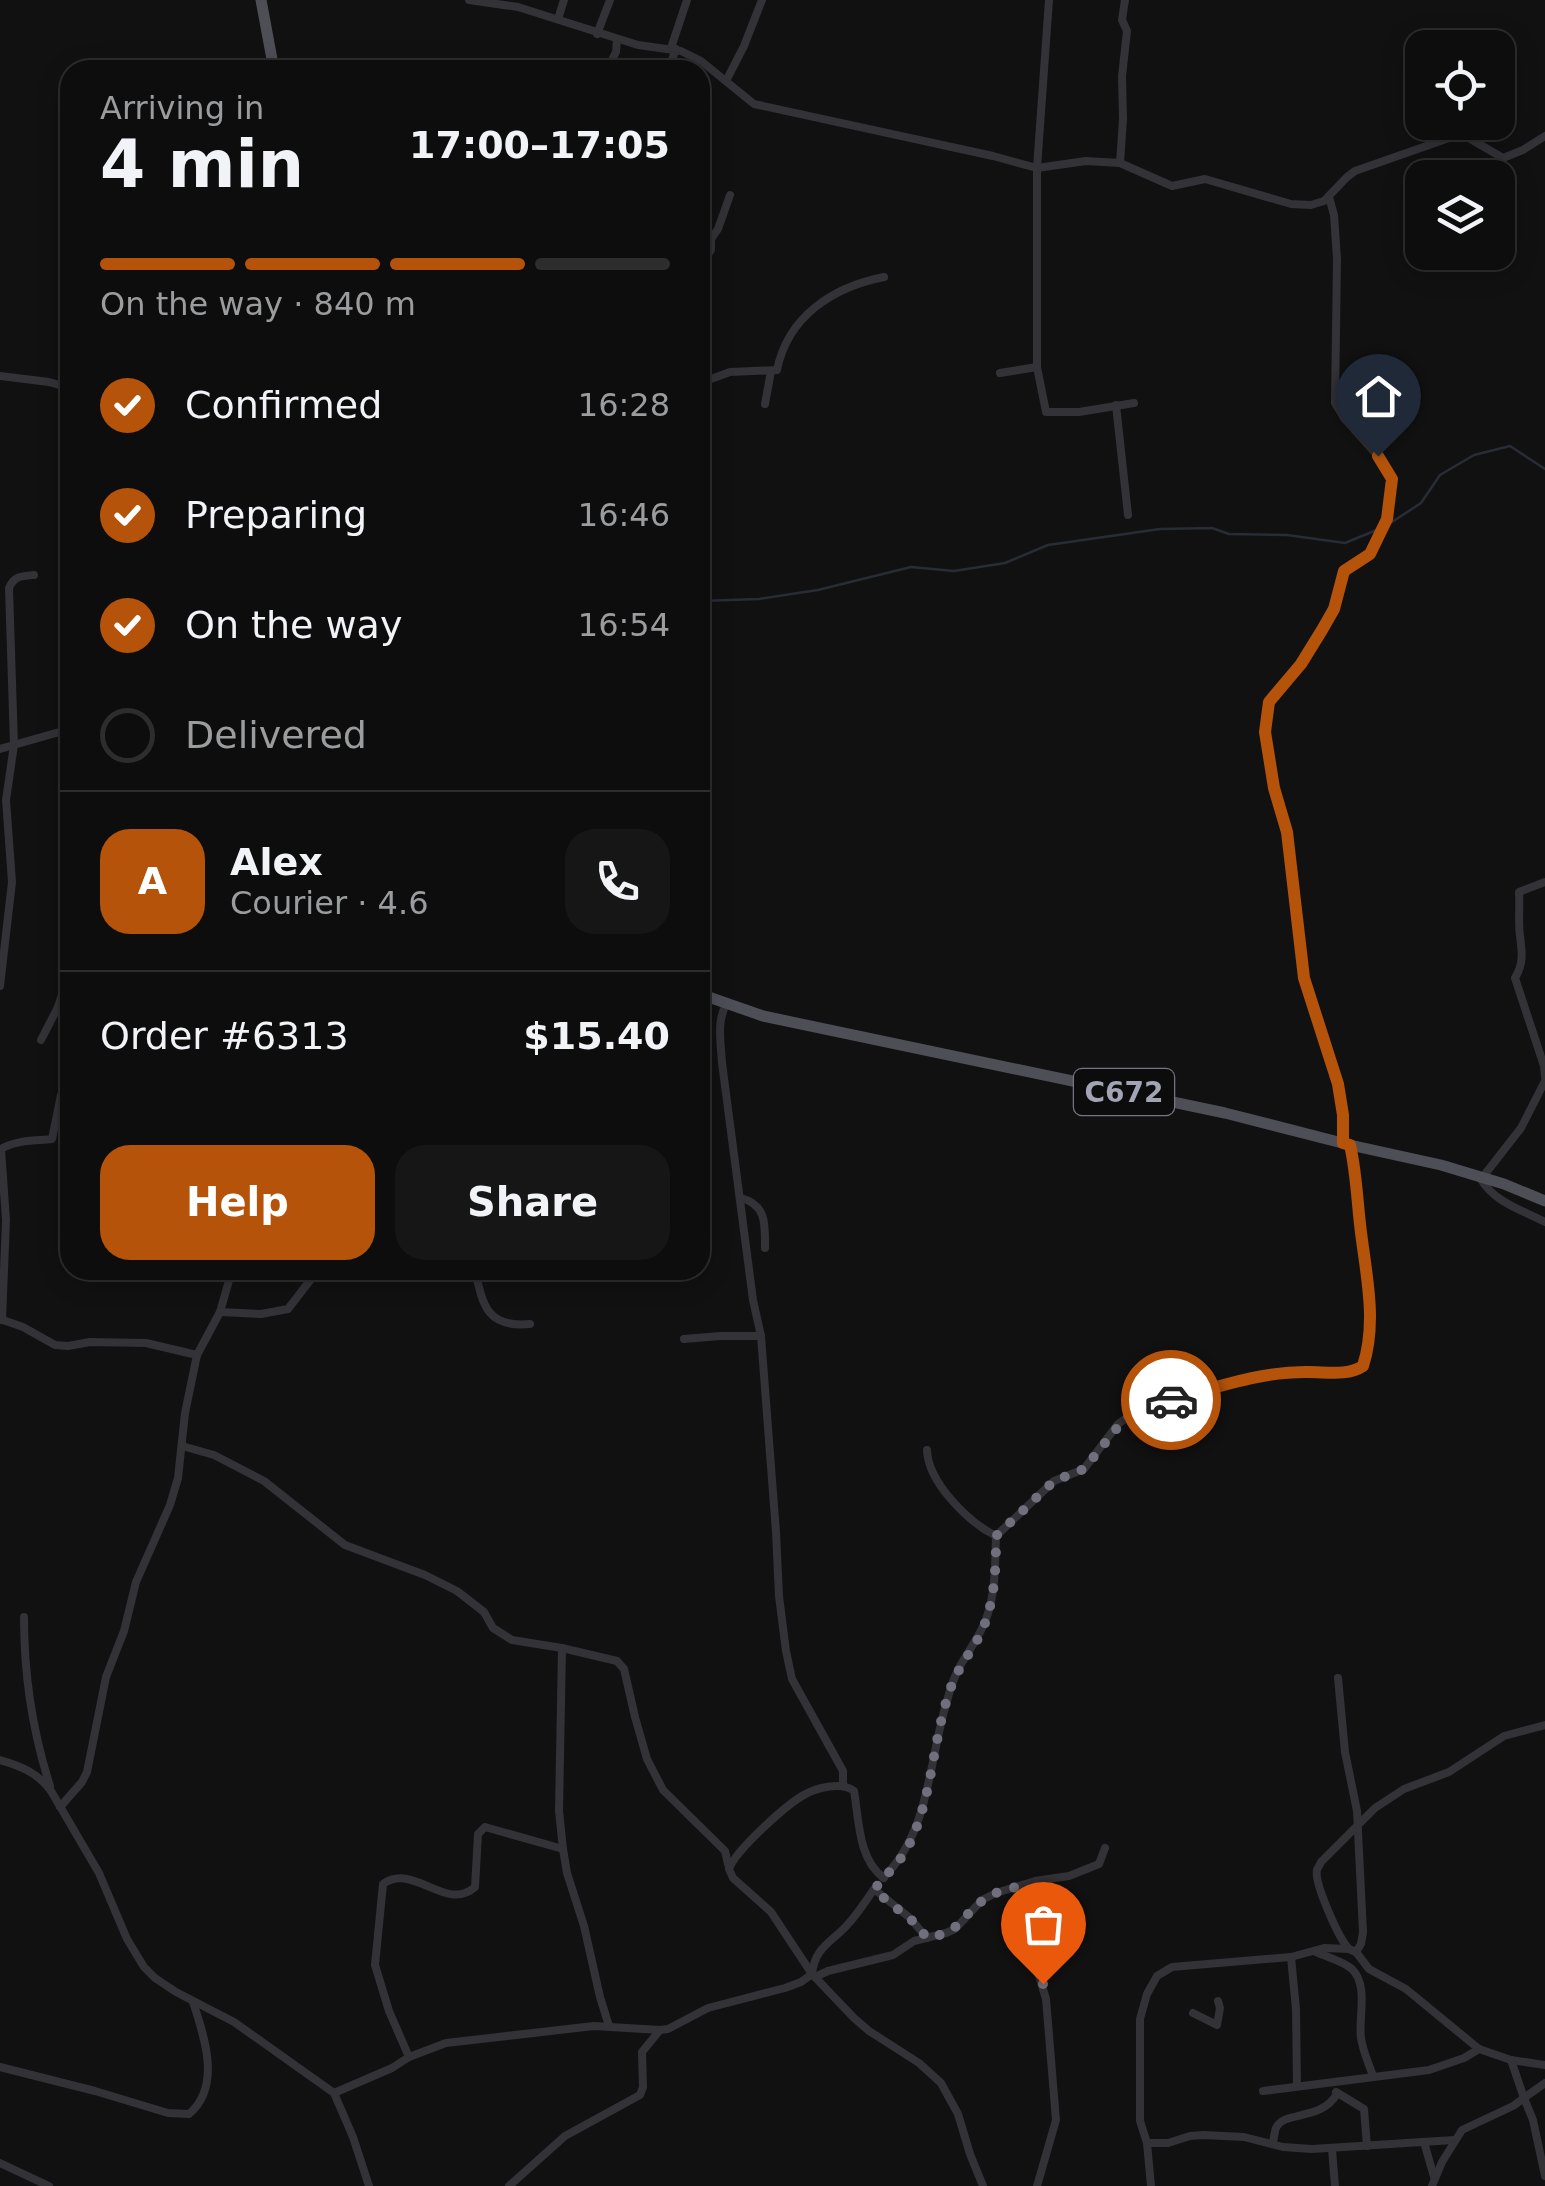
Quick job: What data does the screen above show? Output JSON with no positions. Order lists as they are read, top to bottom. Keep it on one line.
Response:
{"streets":{"main road":["C672"]},"page":{"heading":["4 min","Arriving in","17:00–17:05"],"panel":["Alex","Courier · 4.6","Order #6313","$15.40"],"bar":"On the way · 840 m","list":[["Confirmed","16:28"],["Preparing","16:46"],["On the way","16:54"],"Delivered"],"round":"A","buttons":["Help","Share"]}}
